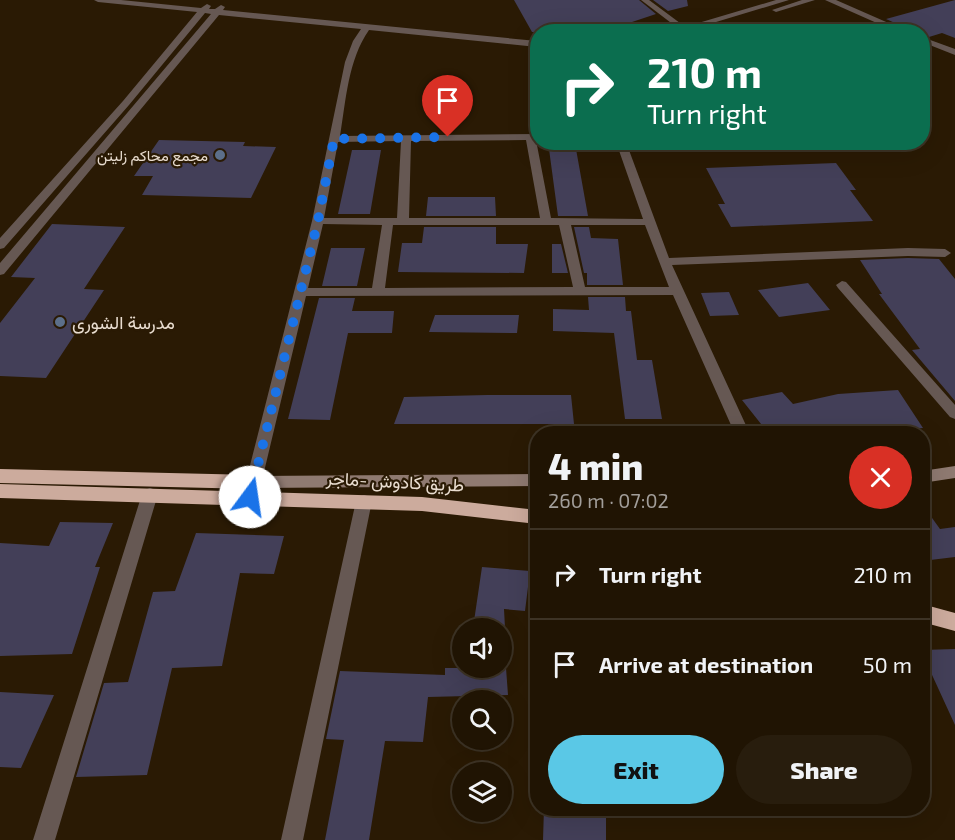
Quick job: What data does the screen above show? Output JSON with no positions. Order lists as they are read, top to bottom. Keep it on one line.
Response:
{"streets":{"highway":["طريق كادوش -ماجر"]},"places":["مجمع محاكم زليتن","مدرسة الشورى"],"page":{"turn":["210 m","Turn right"],"heading":["4 min","260 m · 07:02"],"list":[{"name":"Turn right","value":"210 m"},{"name":"Arrive at destination","value":"50 m"}],"buttons":["Exit","Share"]}}
